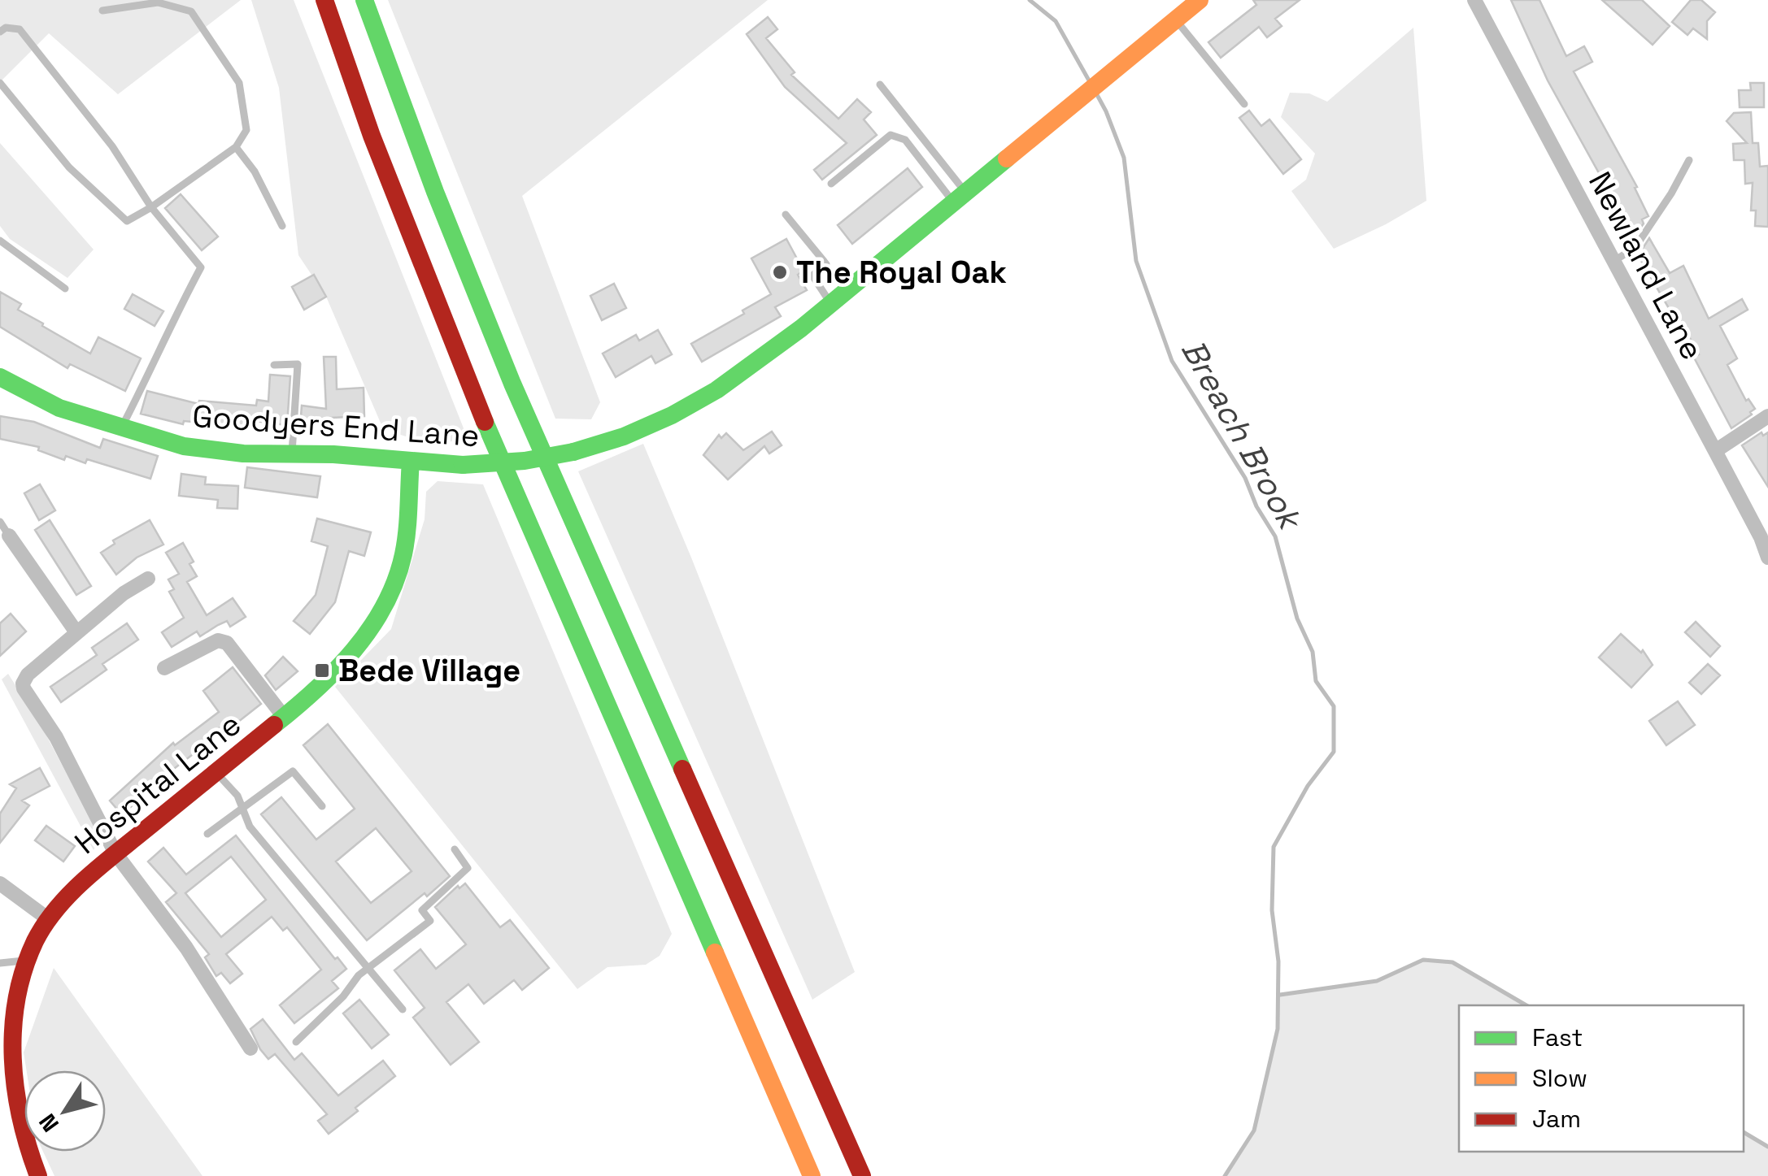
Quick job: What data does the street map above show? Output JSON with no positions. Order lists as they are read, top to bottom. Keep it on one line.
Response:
{"streets":{"main road":["Goodyers End Lane","Hospital Lane"],"street":["Newland Lane"]},"crossings":[["Goodyers End Lane","Hospital Lane"]],"water":["Breach Brook"],"places":{"other":["The Royal Oak"],"transit":["Bede Village"]},"legend":["Fast","Slow","Jam"],"north":"bottom left"}
